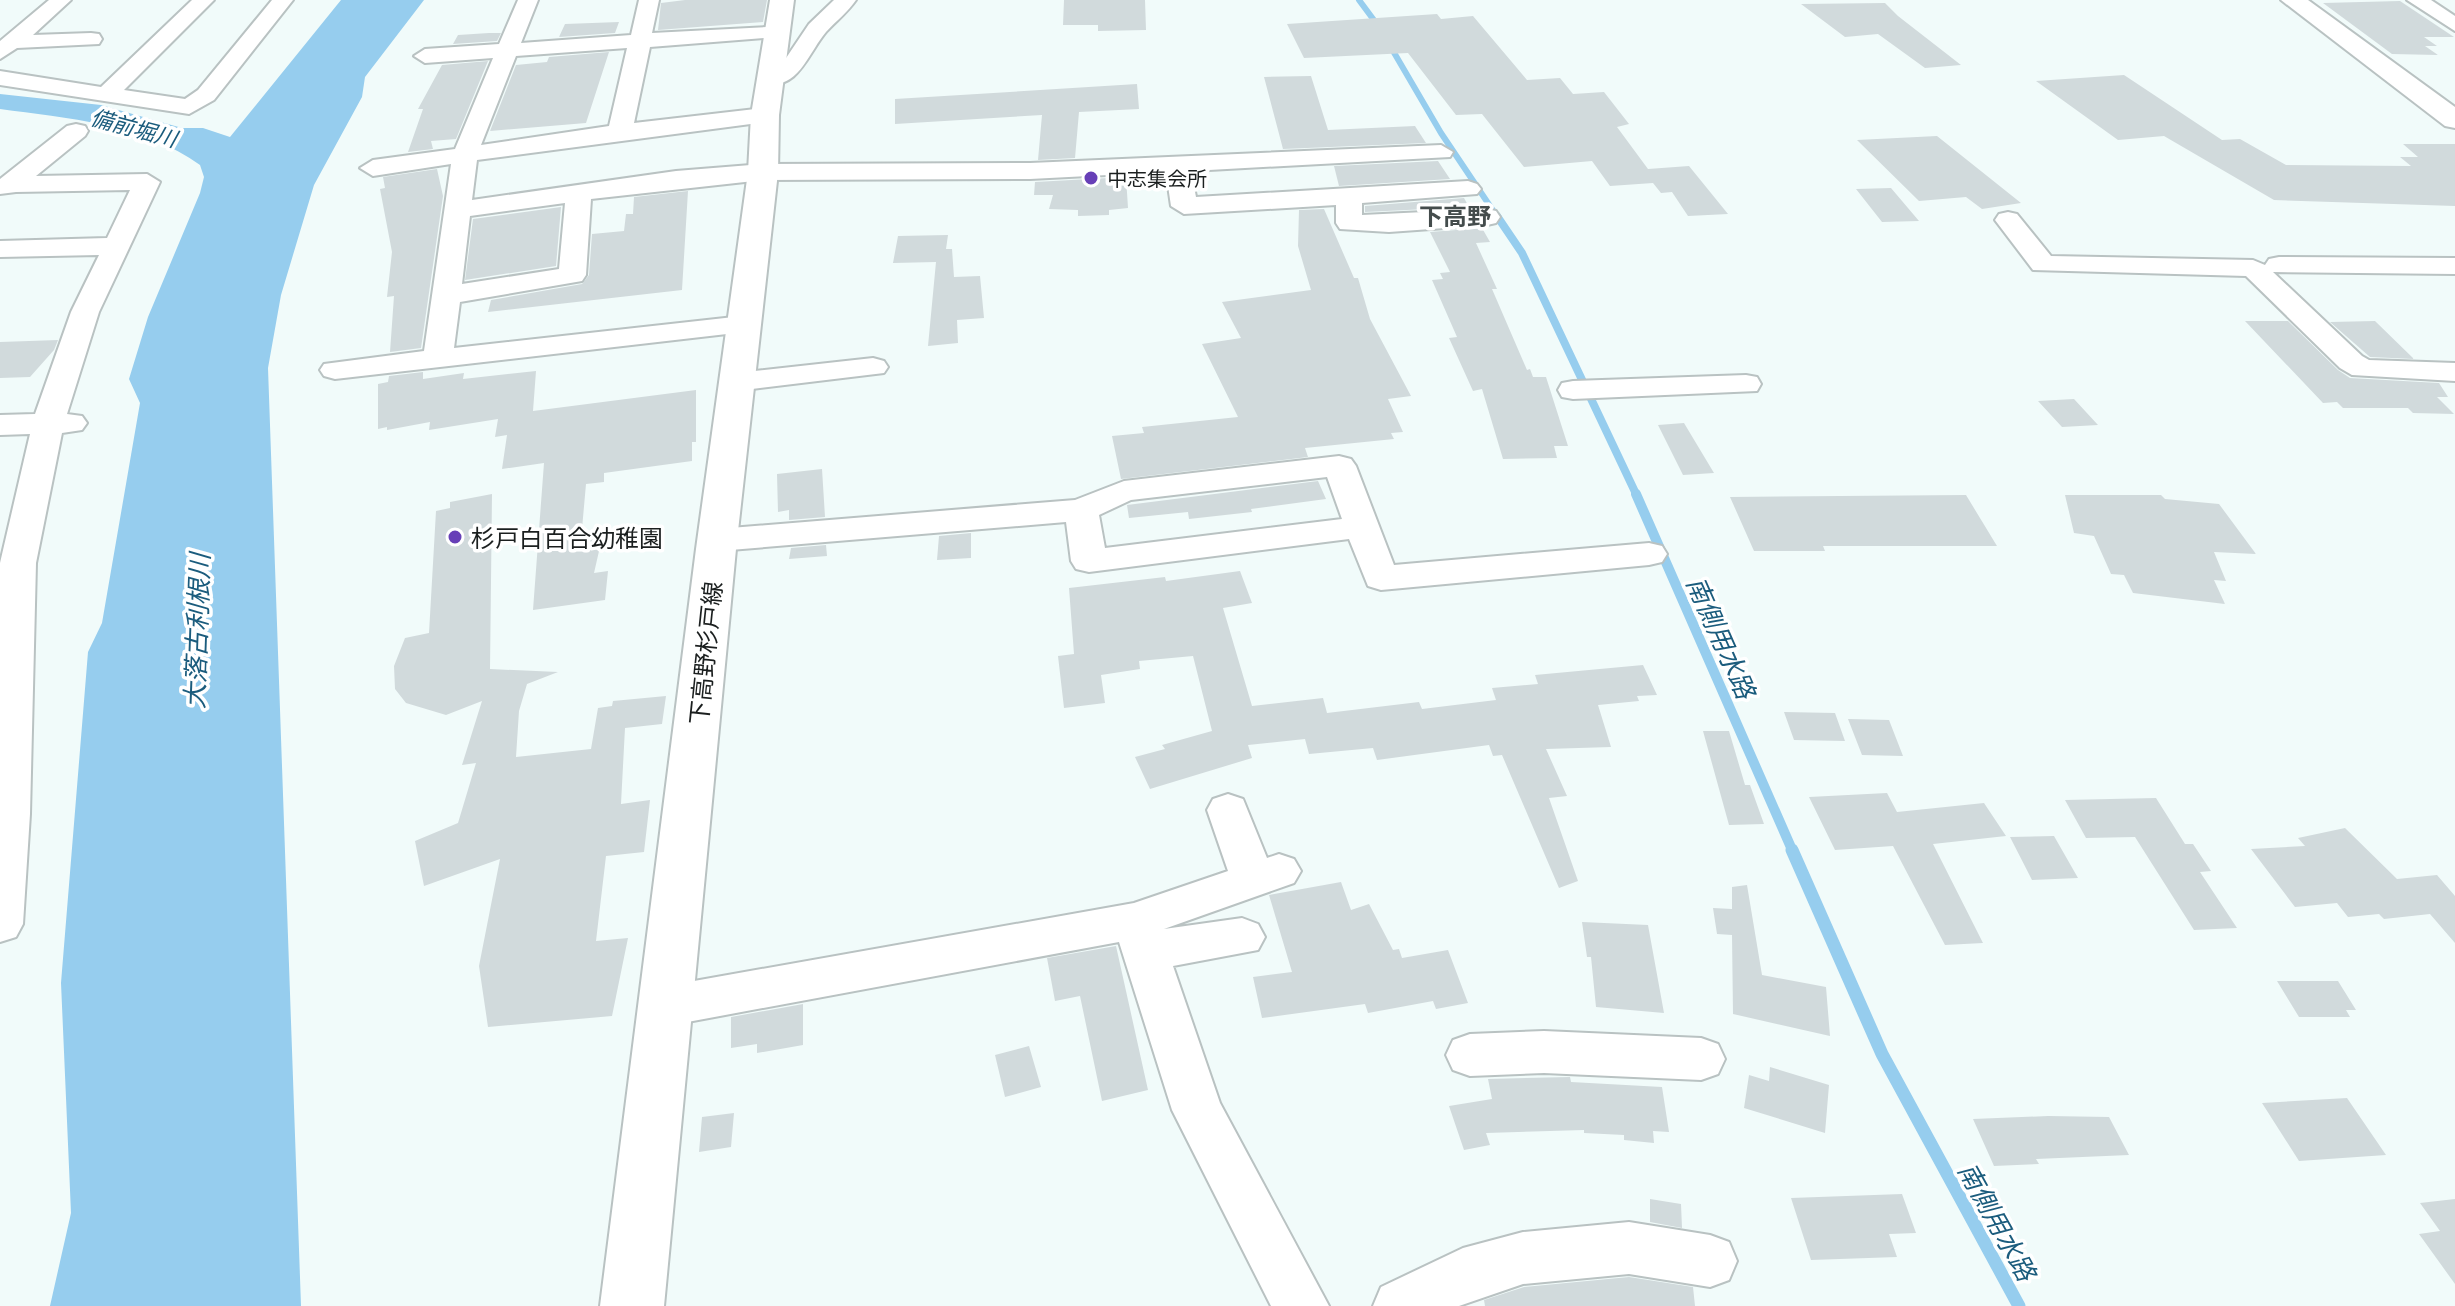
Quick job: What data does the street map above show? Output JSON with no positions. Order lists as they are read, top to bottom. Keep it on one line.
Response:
{"streets":{"main road":["下高野杉戸線"]},"districts":["下高野"],"water":["備前堀川","大落古利根川","南側用水路"],"places":["中志集会所","杉戸白百合幼稚園"]}
